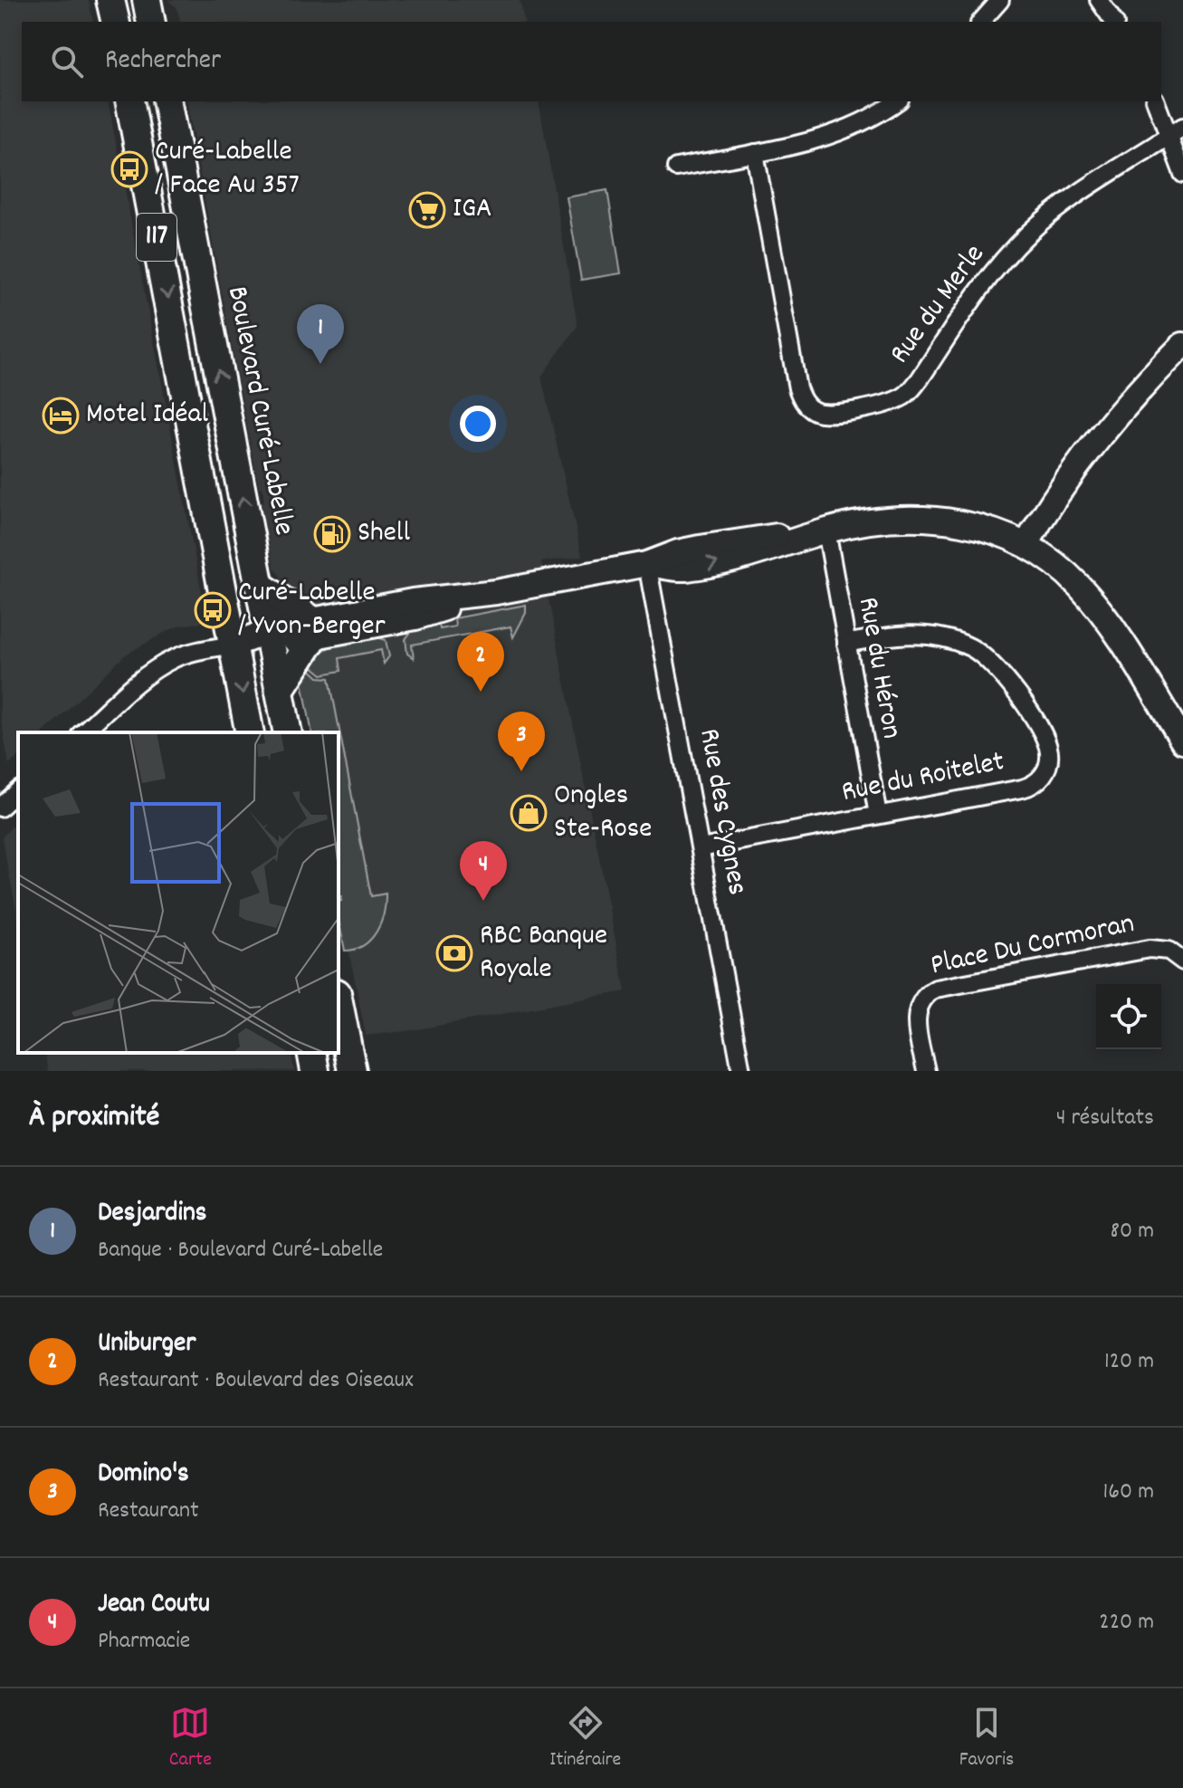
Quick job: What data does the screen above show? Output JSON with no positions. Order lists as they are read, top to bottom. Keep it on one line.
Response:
{"streets":{"main road":["117","Boulevard Curé-Labelle"],"street":["Rue du Merle","Rue du Héron","Rue du Roitelet","Rue des Cygnes","Place Du Cormoran"]},"crossings":[["Rue du Héron","Rue du Roitelet"],["Rue du Roitelet","Rue des Cygnes"]],"places":{"bus stop":["Curé-Labelle / Face Au 357","Curé-Labelle / Yvon-Berger"],"supermarket":["IGA"],"hotel":["Motel Idéal"],"fuel station":["Shell"],"shop":["Ongles Ste-Rose"],"bank":["RBC Banque Royale"]},"page":{"search":"Rechercher","pins":["1","2","3","4"],"heading":["À proximité","4 résultats"],"list":[{"mark":"1","name":"Desjardins","note":"Banque · Boulevard Curé-Labelle","value":"80 m"},{"mark":"2","name":"Uniburger","note":"Restaurant · Boulevard des Oiseaux","value":"120 m"},{"mark":"3","name":"Domino's","note":"Restaurant","value":"160 m"},{"mark":"4","name":"Jean Coutu","note":"Pharmacie","value":"220 m"}],"nav":["Carte","Itinéraire","Favoris"]}}
